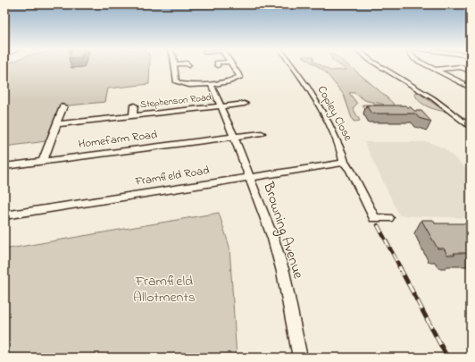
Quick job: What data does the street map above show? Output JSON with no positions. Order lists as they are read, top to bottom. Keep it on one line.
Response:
{"streets":{"street":["Stephenson Road","Copley Close","Homefarm Road","Framfield Road","Browning Avenue"]},"crossings":[["Stephenson Road","Browning Avenue"],["Copley Close","Framfield Road"],["Homefarm Road","Browning Avenue"],["Framfield Road","Browning Avenue"]],"parks":["Framfield Allotments"]}
